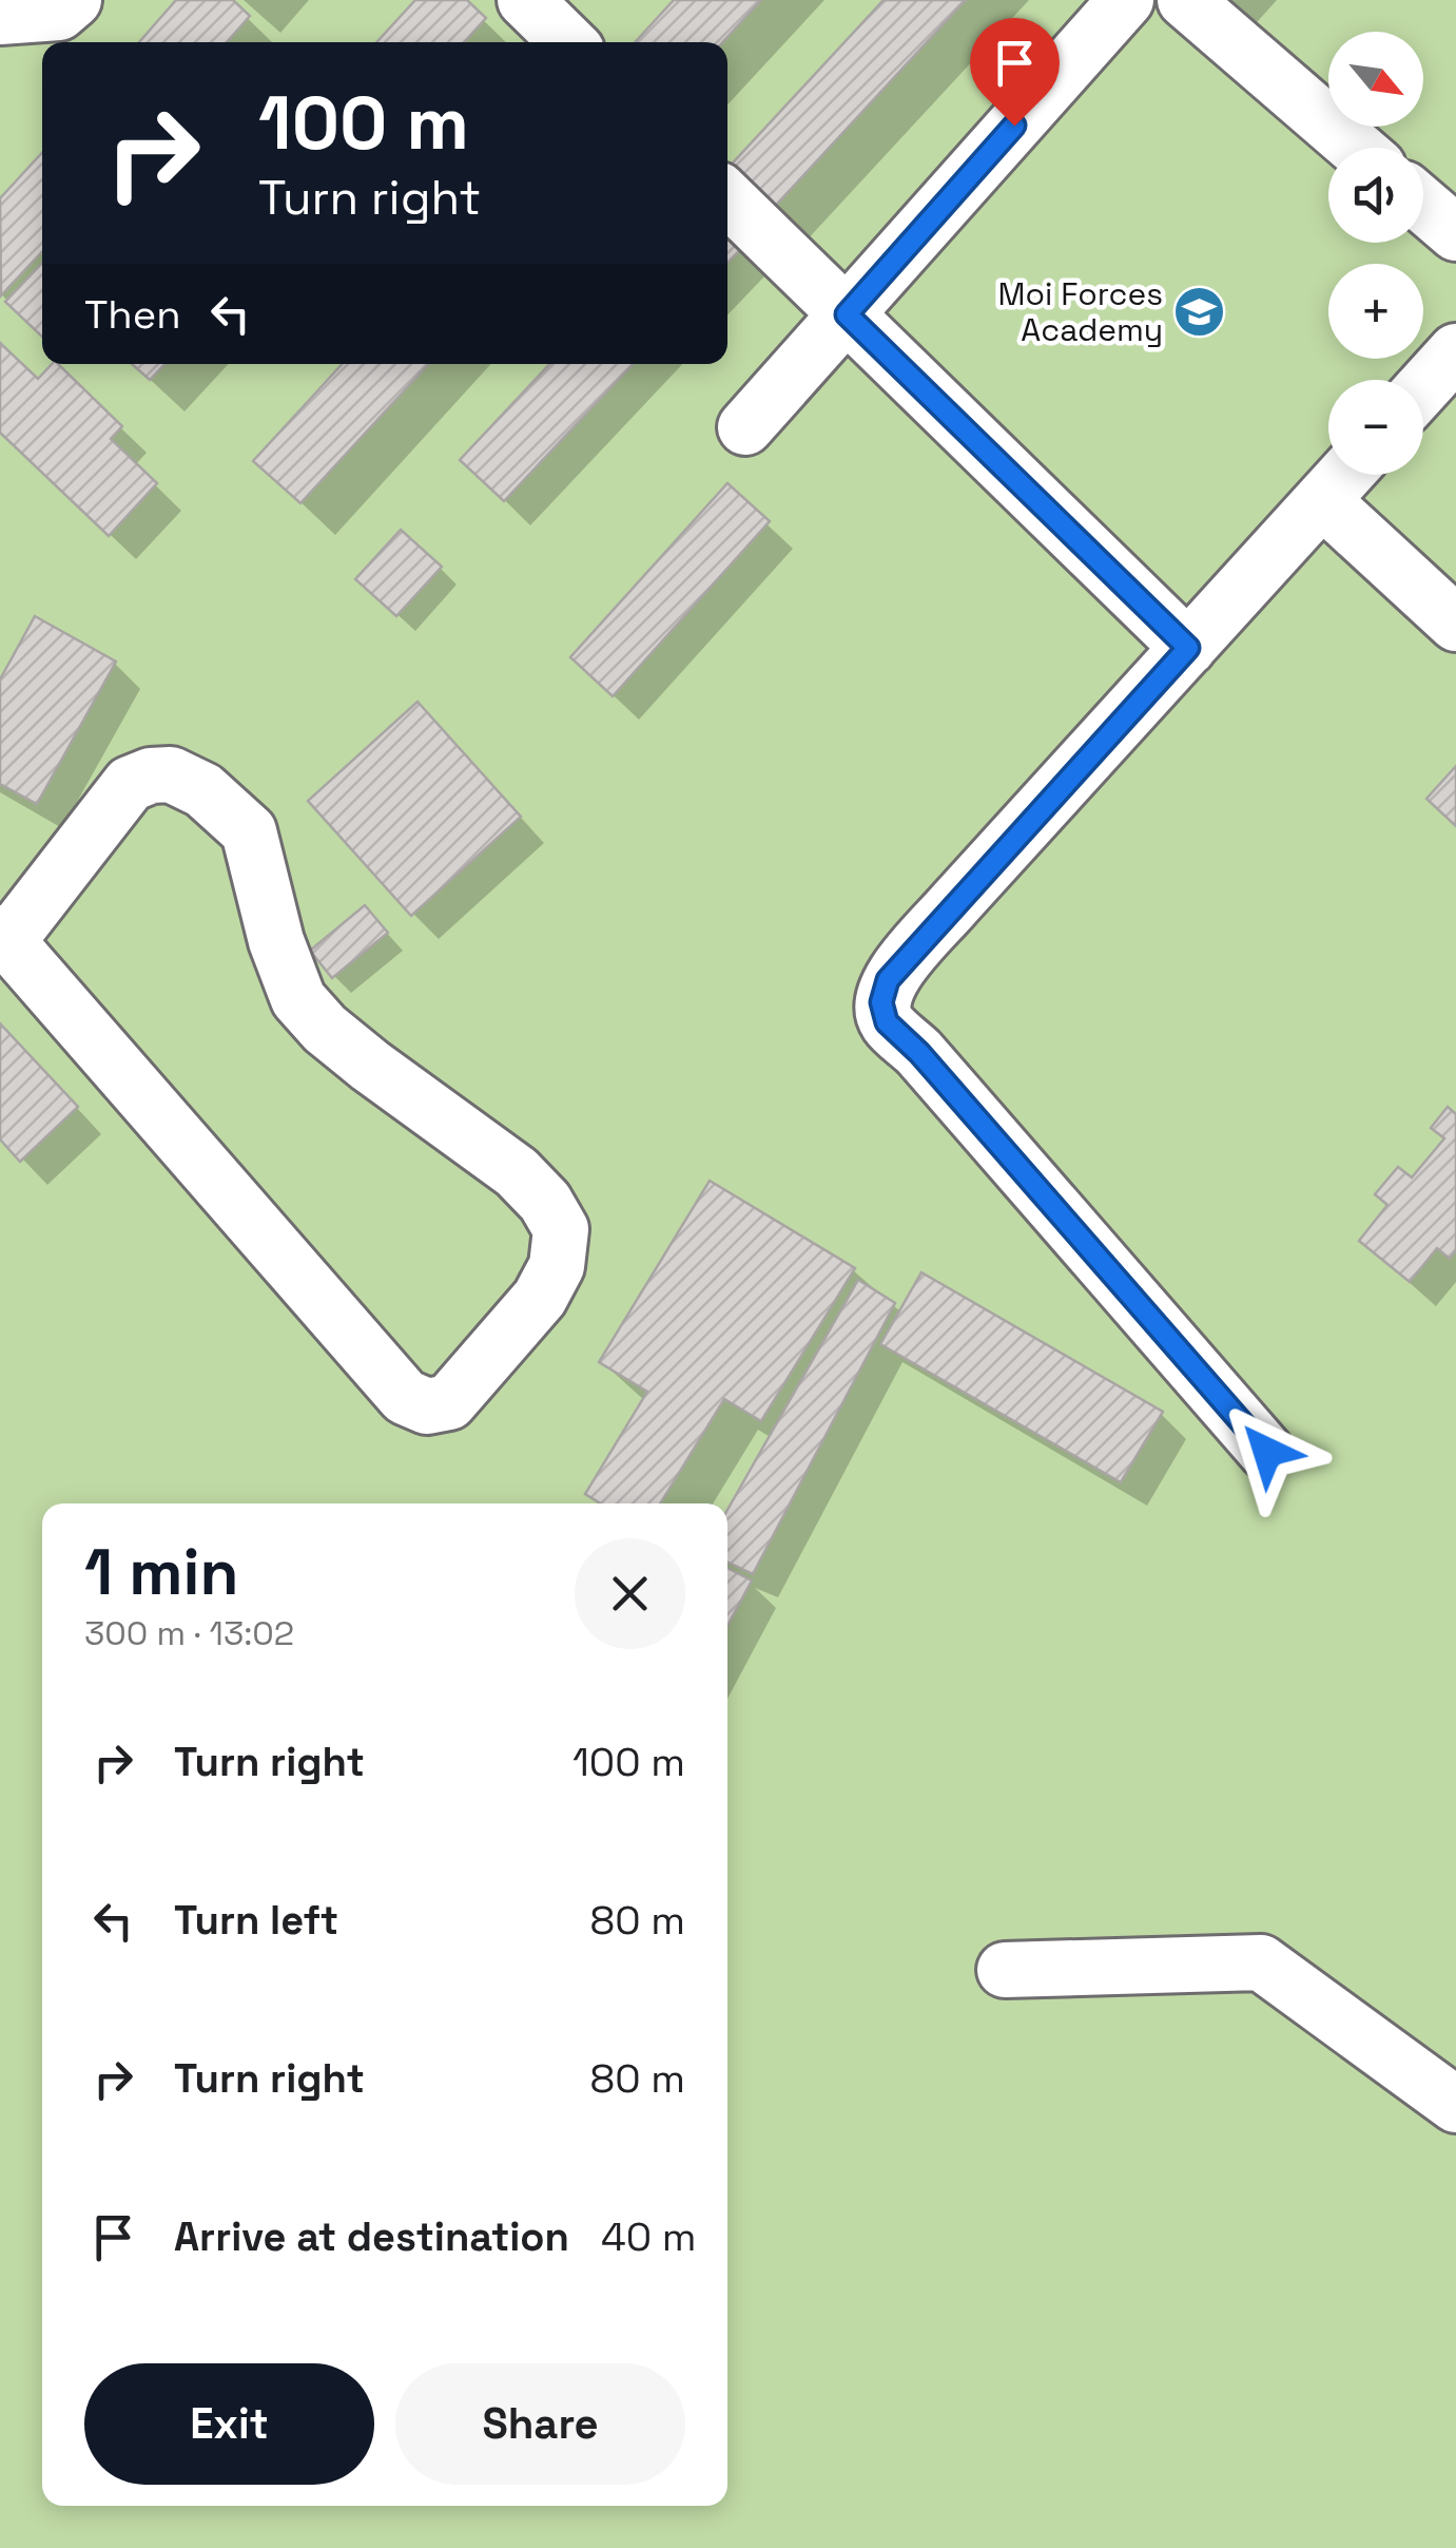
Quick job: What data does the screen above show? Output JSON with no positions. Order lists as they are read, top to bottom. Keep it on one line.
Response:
{"places":{"school or university":["Moi Forces Academy"]},"north":"bottom right","page":{"map_buttons":["+","−"],"turn":["100 m","Turn right"],"then":"Then","heading":["1 min","300 m · 13:02"],"list":[{"name":"Turn right","value":"100 m"},{"name":"Turn left","value":"80 m"},{"name":"Turn right","value":"80 m"},{"name":"Arrive at destination","value":"40 m"}],"buttons":["Exit","Share"]}}
